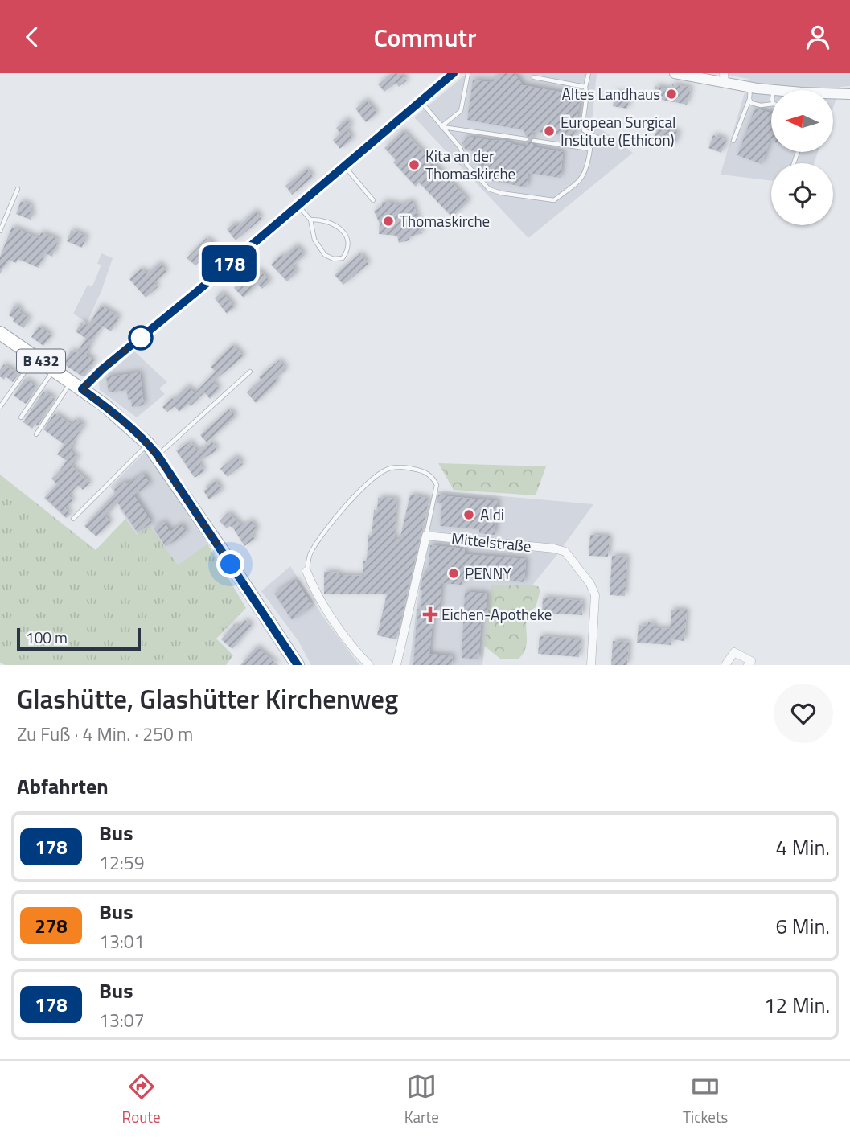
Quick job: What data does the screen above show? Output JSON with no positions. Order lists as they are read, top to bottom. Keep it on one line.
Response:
{"streets":{"main road":["B 432"],"street":["Mittelstraße"]},"places":{"other":["Altes Landhaus","European Surgical Institute (Ethicon)","Kita an der Thomaskirche","Thomaskirche","Aldi","PENNY"],"health":["Eichen-Apotheke"]},"lines":["bus line 178"],"scale_bar":"100 m","north":"left","page":{"header":"Commutr","on_map":"178","scale":"100 m","heading":[["Glashütte, Glashütter Kirchenweg","Zu Fuß · 4 Min. · 250 m"],"Abfahrten"],"list":[{"mark":"178","name":"Bus","note":"12:59","value":"4 Min."},{"mark":"278","name":"Bus","note":"13:01","value":"6 Min."},{"mark":"178","name":"Bus","note":"13:07","value":"12 Min."}],"tabs":["Route","Karte","Tickets"]}}
